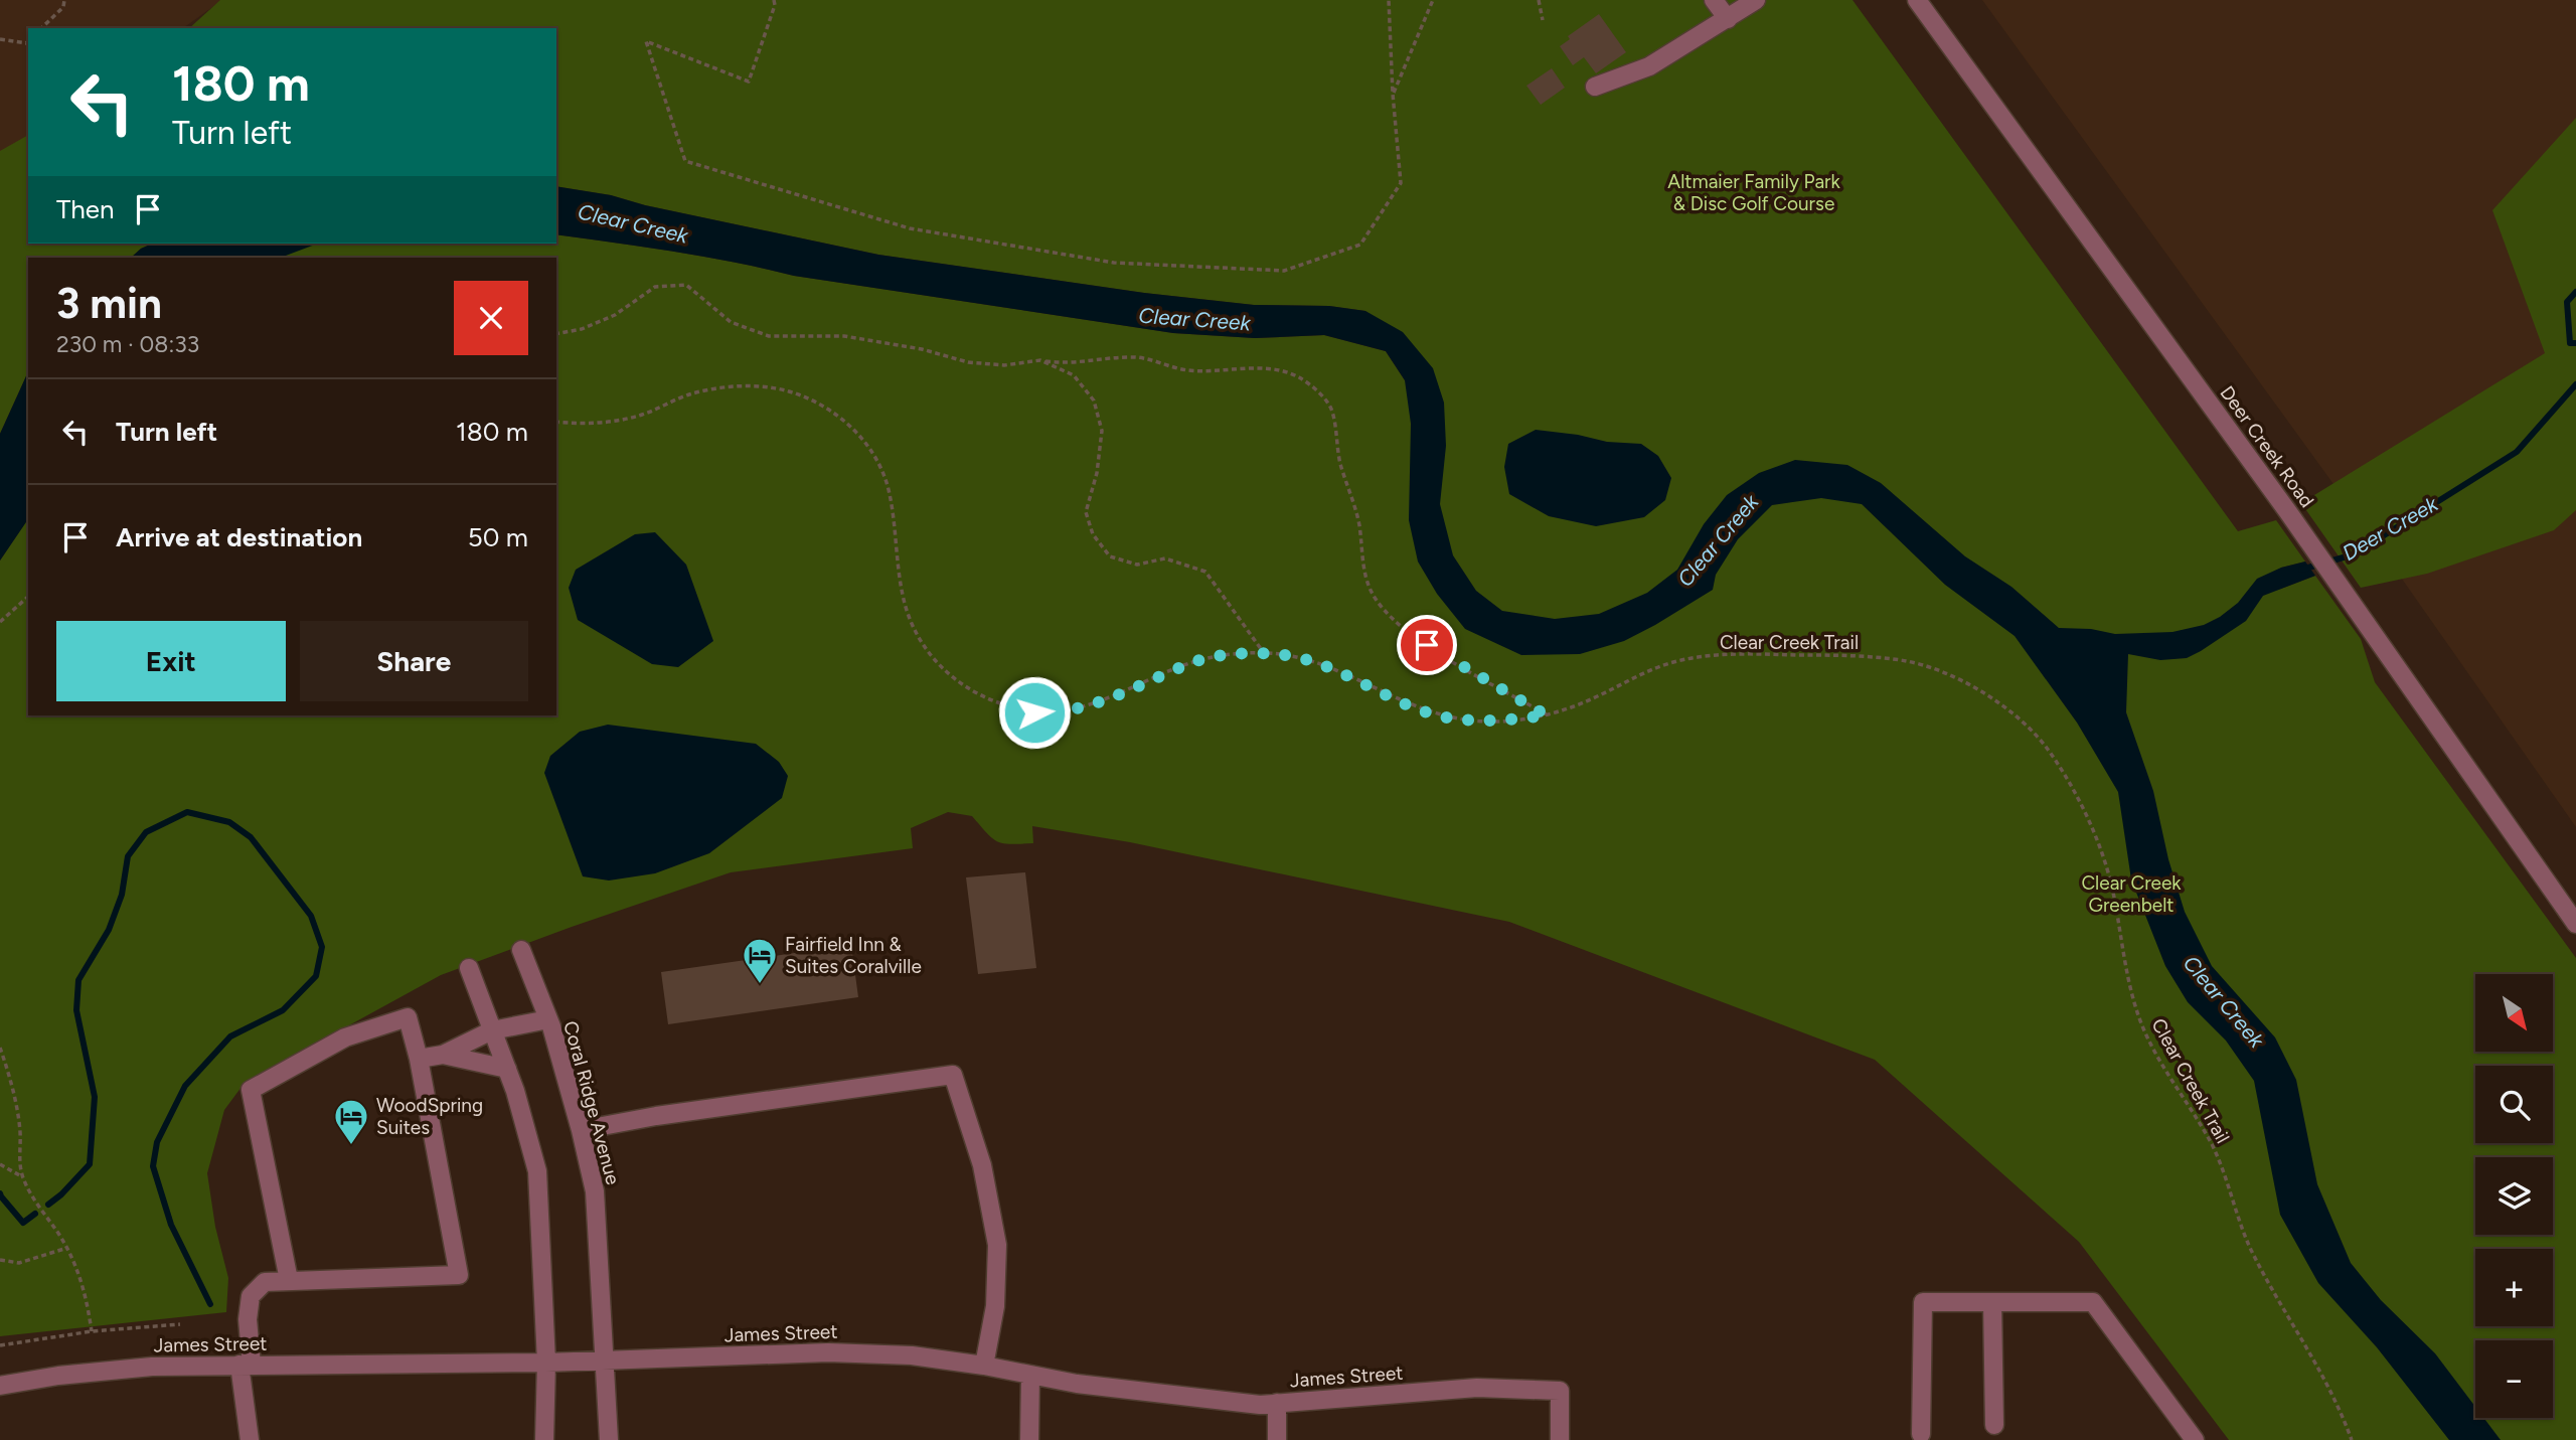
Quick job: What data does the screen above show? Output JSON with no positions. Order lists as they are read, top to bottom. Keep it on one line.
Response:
{"streets":{"street":["Deer Creek Road","Coral Ridge Avenue","James Street"],"path":["Clear Creek Trail"]},"crossings":[["Coral Ridge Avenue","James Street"]],"water":["Clear Creek","Deer Creek"],"parks":["Altmaier Family Park & Disc Golf Course","Clear Creek Greenbelt"],"places":{"hotel":["Fairfield Inn & Suites Coralville","WoodSpring Suites"]},"north":"bottom right","page":{"turn":["180 m","Turn left"],"then":"Then","heading":["3 min","230 m · 08:33"],"list":[{"name":"Turn left","value":"180 m"},{"name":"Arrive at destination","value":"50 m"}],"buttons":["Exit","Share"],"map_buttons":["+","−"]}}
